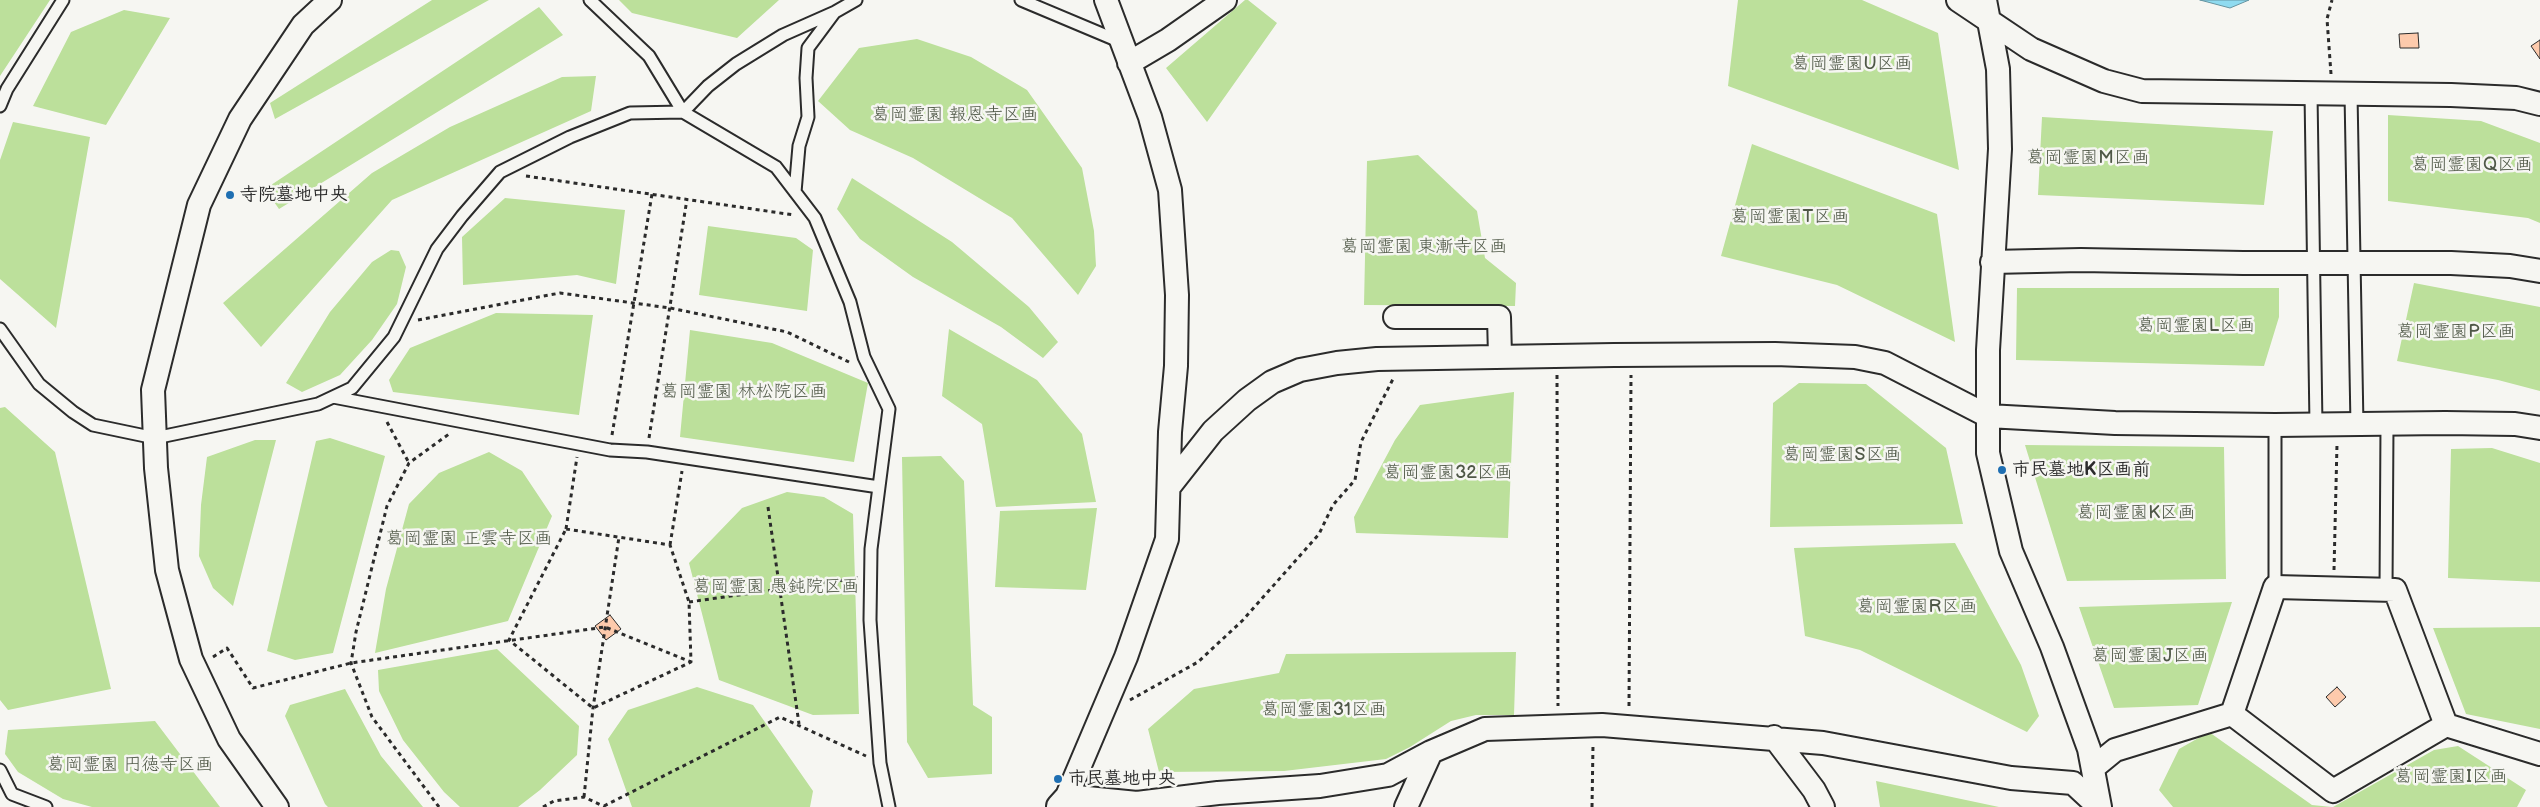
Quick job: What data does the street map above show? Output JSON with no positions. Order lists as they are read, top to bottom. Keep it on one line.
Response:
{"parks":["葛岡霊園U区画","葛岡霊園 報恩寺区画","葛岡霊園M区画","葛岡霊園Q区画","葛岡霊園T区画","葛岡霊園 東漸寺区画","葛岡霊園L区画","葛岡霊園P区画","葛岡霊園 林松院区画","葛岡霊園S区画","葛岡霊園32区画","葛岡霊園K区画","葛岡霊園 正雲寺区画","葛岡霊園 愚鈍院区画","葛岡霊園R区画","葛岡霊園J区画","葛岡霊園31区画","葛岡霊園 円徳寺区画","葛岡霊園I区画"],"places":["寺院墓地中央","市民墓地K区画前","市民墓地中央"]}
